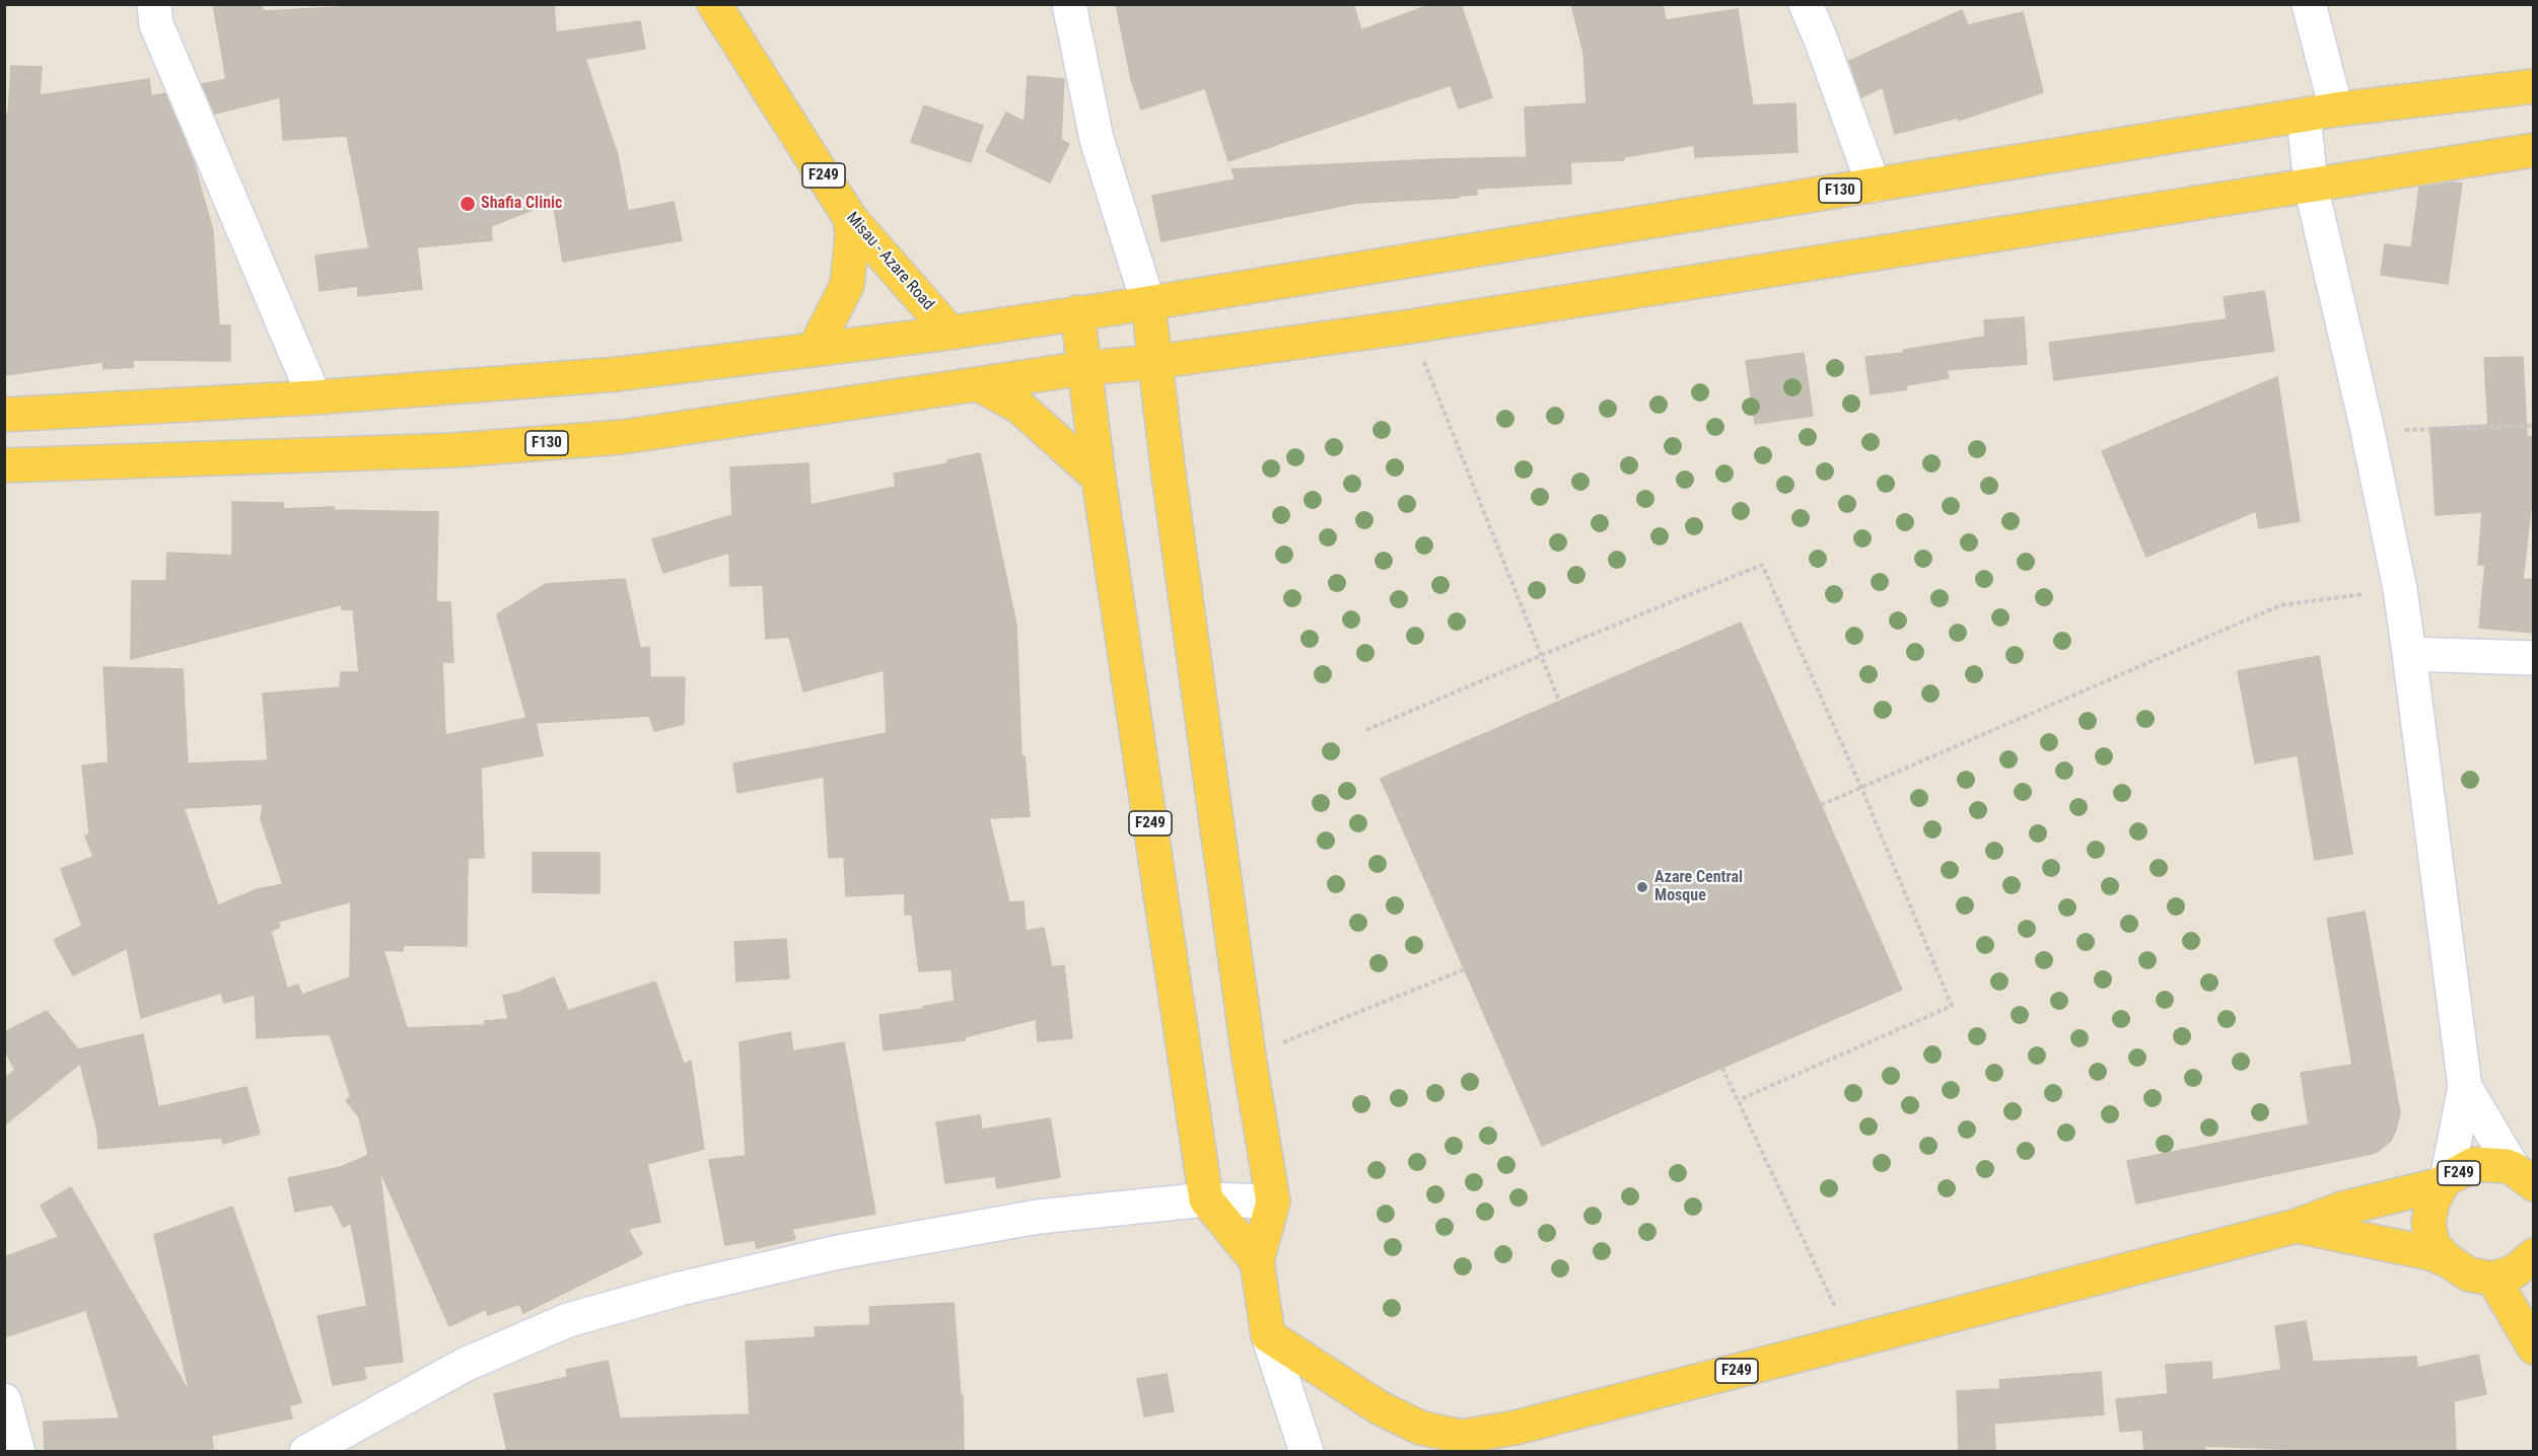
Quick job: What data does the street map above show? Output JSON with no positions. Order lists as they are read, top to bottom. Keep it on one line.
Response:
{"streets":{"main road":["F249","F130","Misau - Azare Road"]},"crossings":[["F249","F130"],["F130","Misau - Azare Road"]],"places":["Shafia Clinic","Azare Central Mosque"]}
